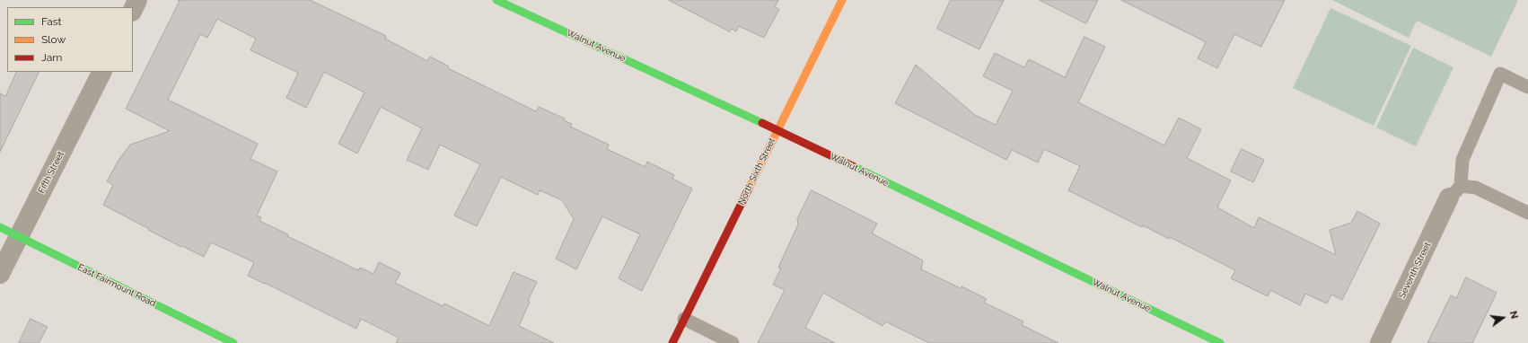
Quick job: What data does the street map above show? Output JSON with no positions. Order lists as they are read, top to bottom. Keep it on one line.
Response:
{"streets":{"street":["Walnut Avenue","North Sixth Street","Fifth Street","Seventh Street","East Fairmount Road"]},"crossings":[["Walnut Avenue","North Sixth Street"],["Fifth Street","East Fairmount Road"]],"legend":["Fast","Slow","Jam"],"north":"right"}
